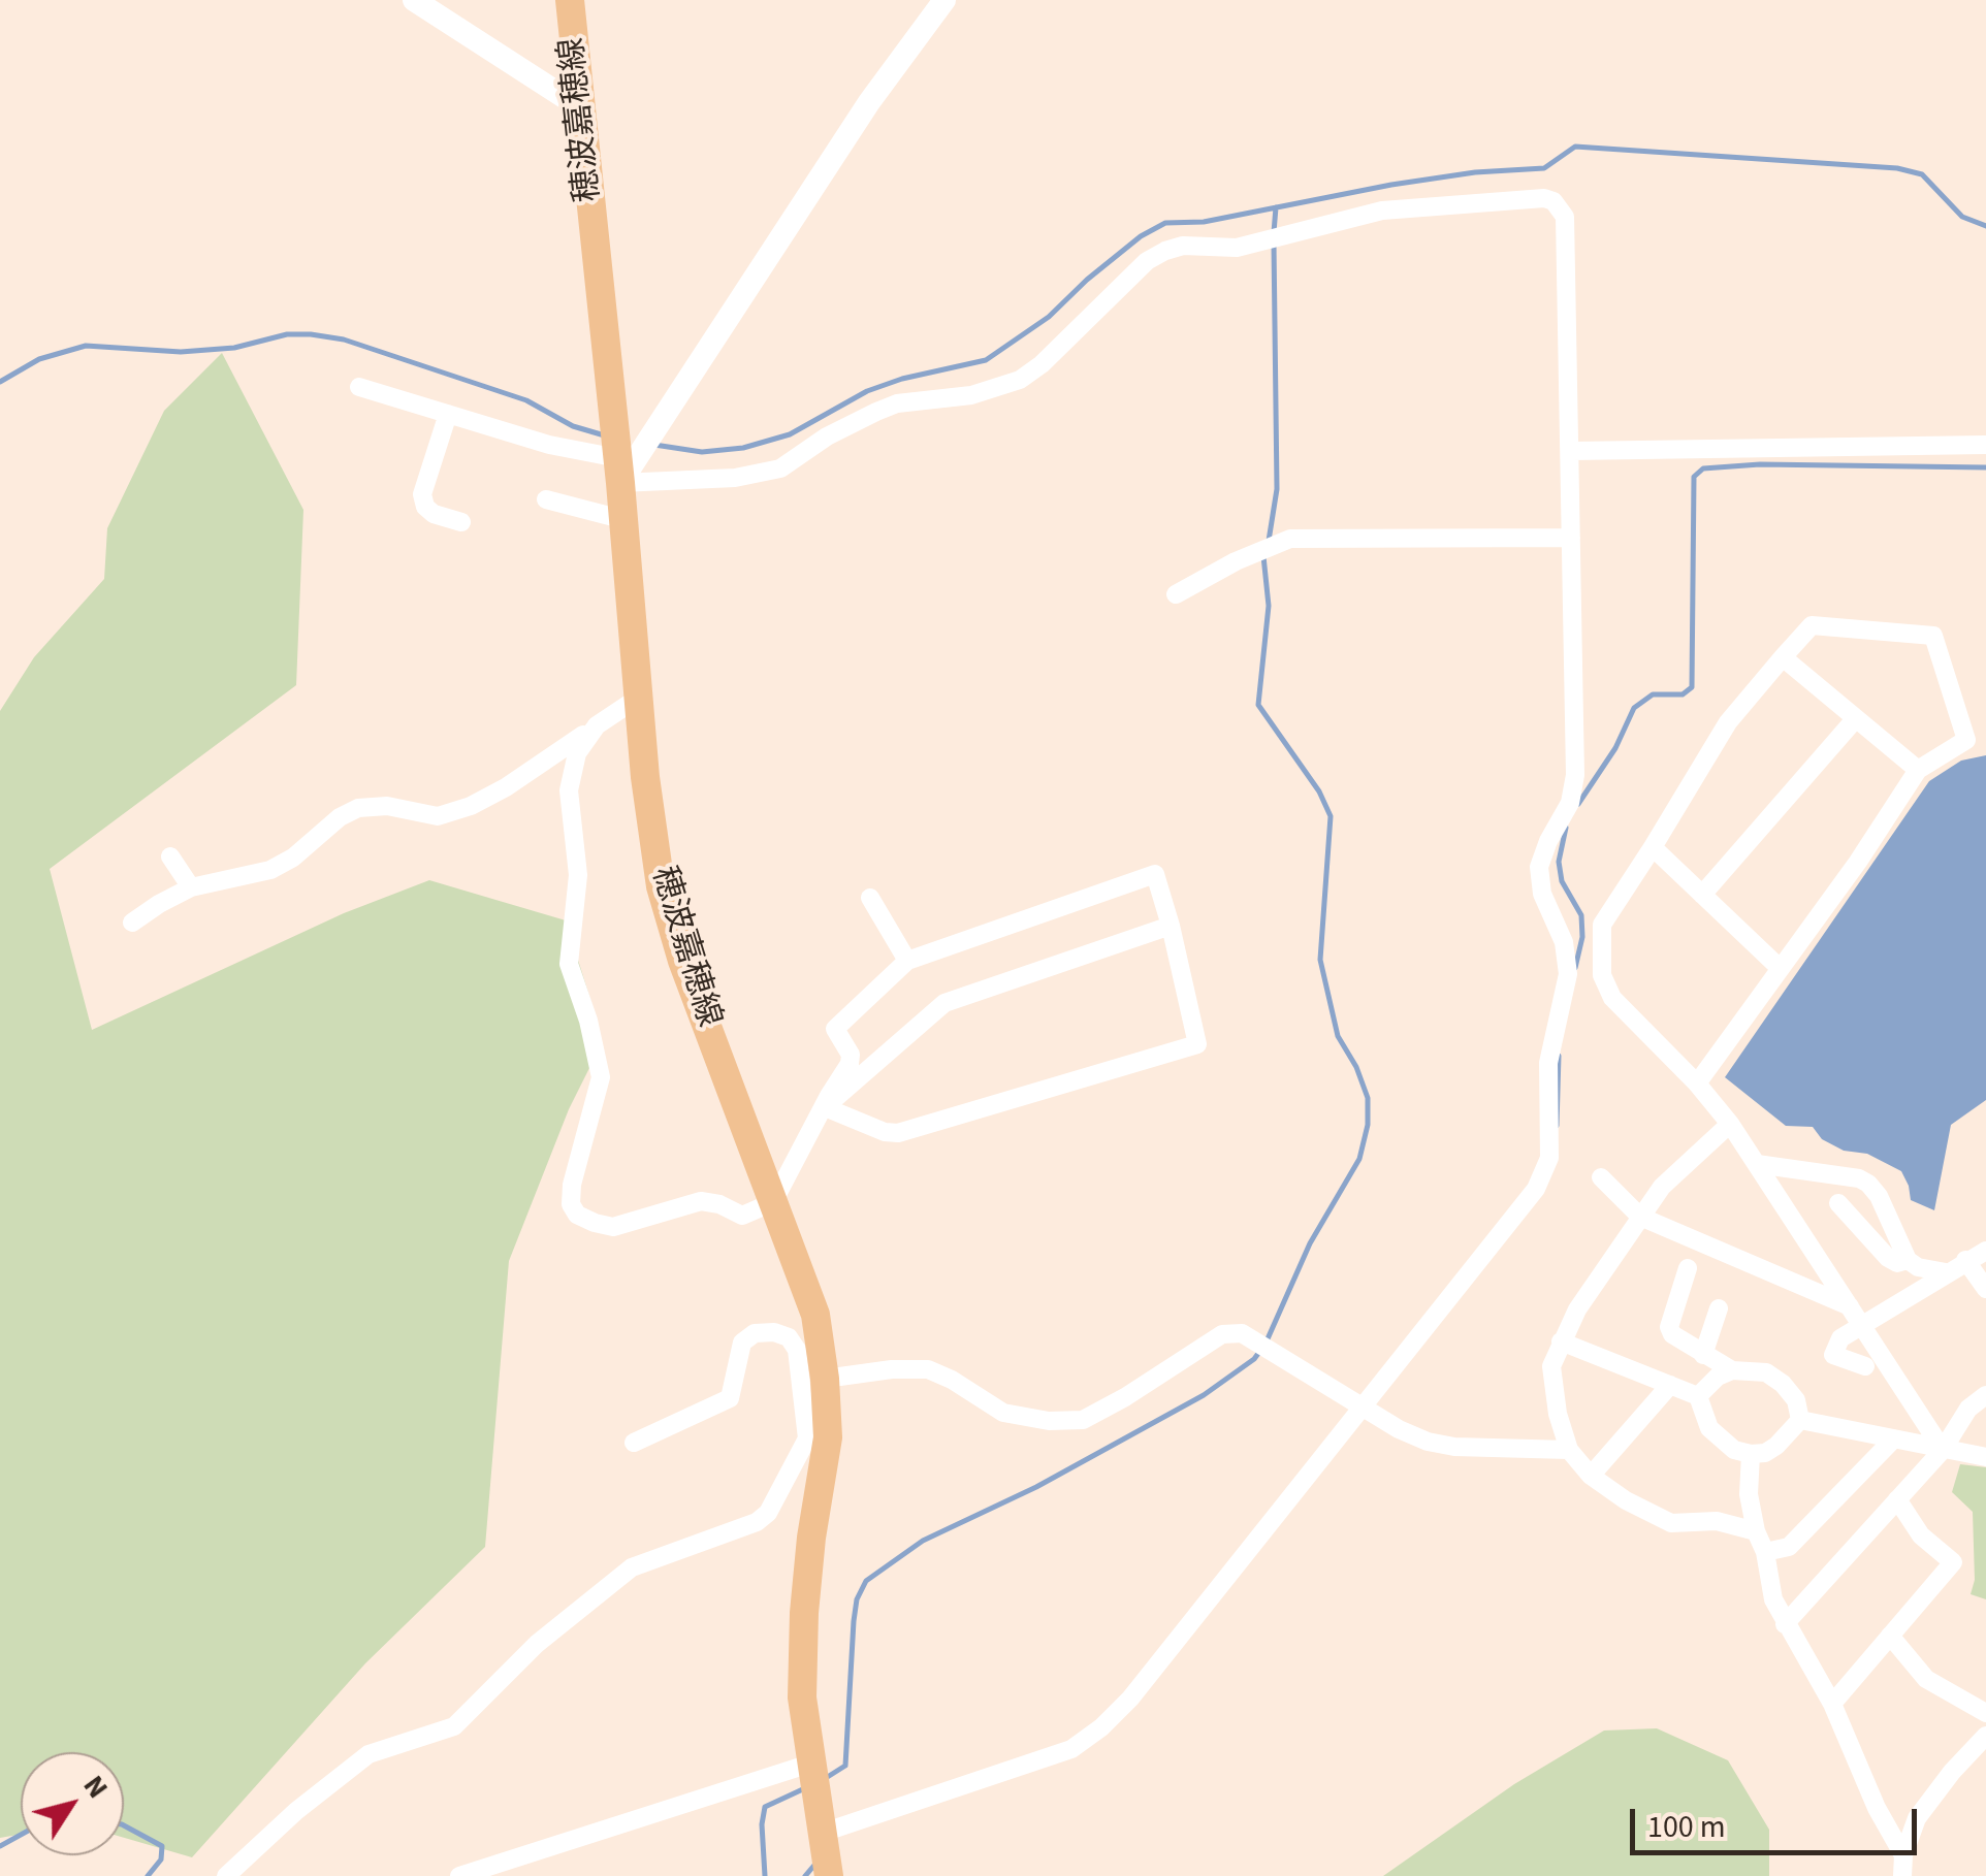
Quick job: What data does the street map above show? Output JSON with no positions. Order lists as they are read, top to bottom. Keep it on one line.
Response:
{"streets":{"main road":["穂波嘉穂線"]},"scale_bar":"100 m","north":"top right"}
